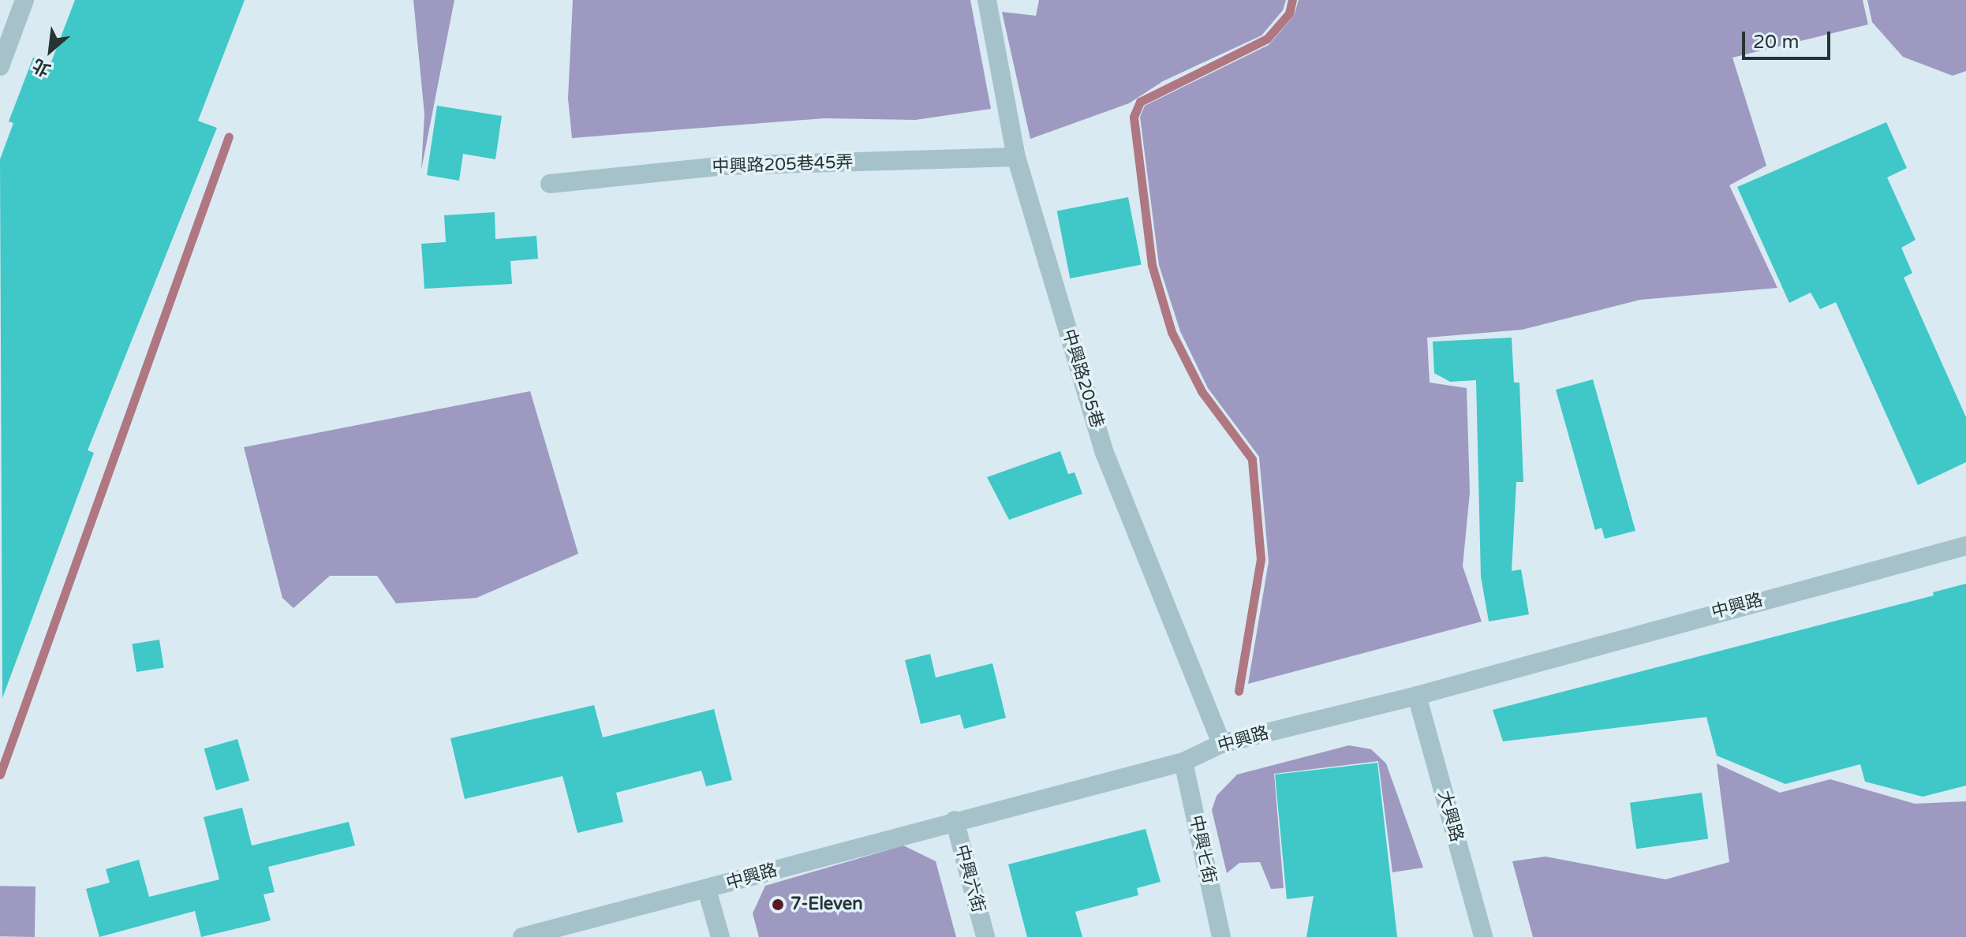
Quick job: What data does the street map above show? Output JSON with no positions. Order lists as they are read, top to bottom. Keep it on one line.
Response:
{"streets":{"street":["中興路205巷45弄","中興路205巷","中興路","大興路","中興七街","中興六街"]},"crossings":[["中興路205巷45弄","中興路205巷"],["中興路205巷","中興路"],["中興路","大興路"],["中興路","中興七街"],["中興路","中興六街"]],"places":["7-Eleven"],"scale_bar":"20 m","north":"bottom left"}
